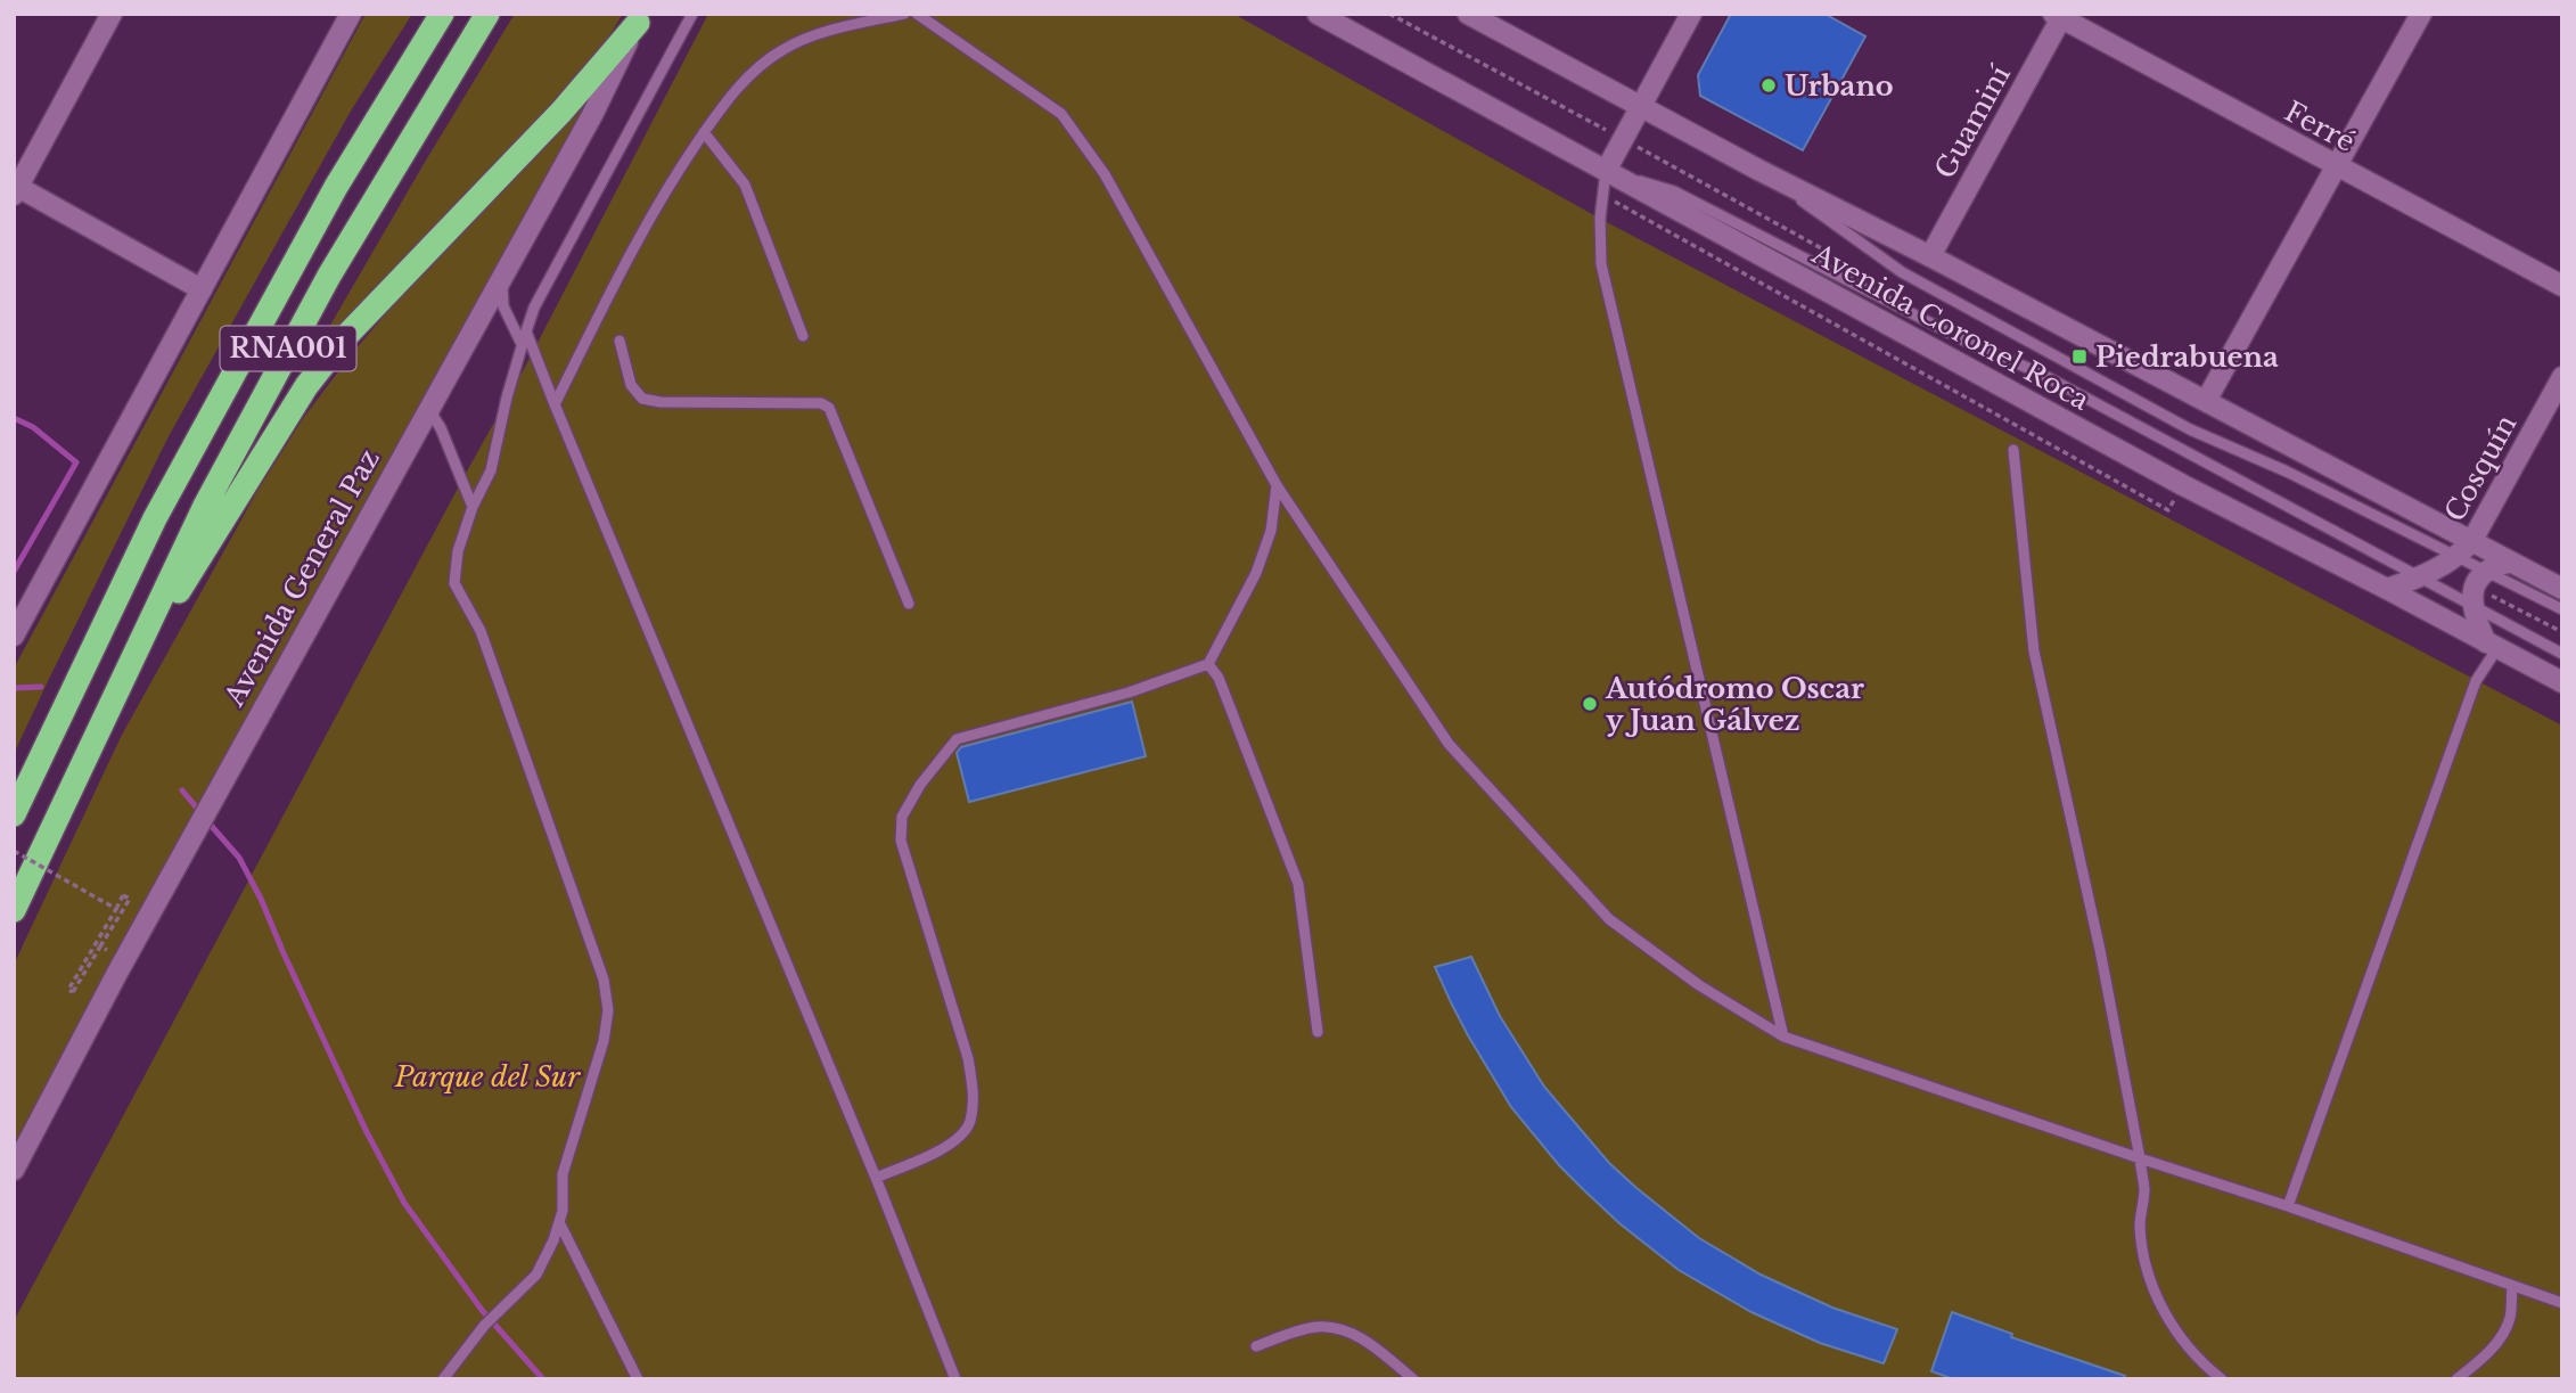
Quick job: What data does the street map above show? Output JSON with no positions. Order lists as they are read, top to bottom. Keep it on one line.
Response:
{"streets":{"highway":["RNA001"],"street":["Guaminí","Ferré","Avenida Coronel Roca","Cosquín","Avenida General Paz"]},"crossings":[["Guaminí","Ferré"],["Guaminí","Avenida Coronel Roca"],["Avenida Coronel Roca","Cosquín"]],"parks":["Parque del Sur"],"places":{"other":["Urbano","Autódromo Oscar y Juan Gálvez"],"transit":["Piedrabuena"]}}
